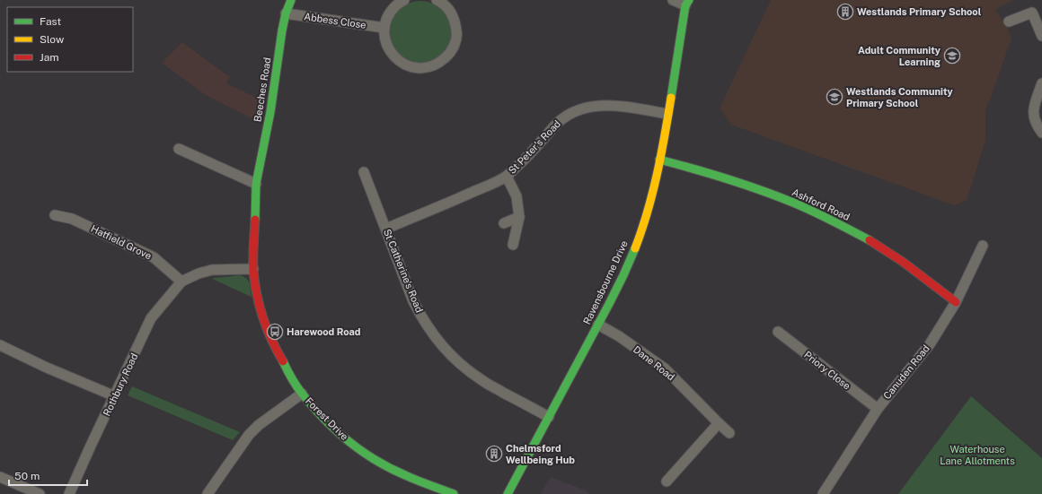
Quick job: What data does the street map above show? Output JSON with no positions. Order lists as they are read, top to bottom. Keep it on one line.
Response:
{"streets":{"street":["Abbess Close","Beeches Road","St Peter's Road","Ashford Road","Hatfield Grove","St Catherine's Road","Ravensbourne Drive","Dane Road","Priory Close","Canuden Road","Rothbury Road","Forest Drive"]},"crossings":[["Abbess Close","Beeches Road"],["Beeches Road","Forest Drive"],["St Peter's Road","St Catherine's Road"],["St Peter's Road","Ravensbourne Drive"],["Ashford Road","Ravensbourne Drive"],["Ashford Road","Canuden Road"],["Hatfield Grove","Rothbury Road"],["St Catherine's Road","Ravensbourne Drive"],["Ravensbourne Drive","Dane Road"],["Priory Close","Canuden Road"]],"parks":["Waterhouse Lane Allotments"],"places":{"building":["Westlands Primary School","Chelmsford Wellbeing Hub"],"school or university":["Adult Community Learning","Westlands Community Primary School"],"bus stop":["Harewood Road"]},"legend":["Fast","Slow","Jam"],"scale_bar":"50 m"}
